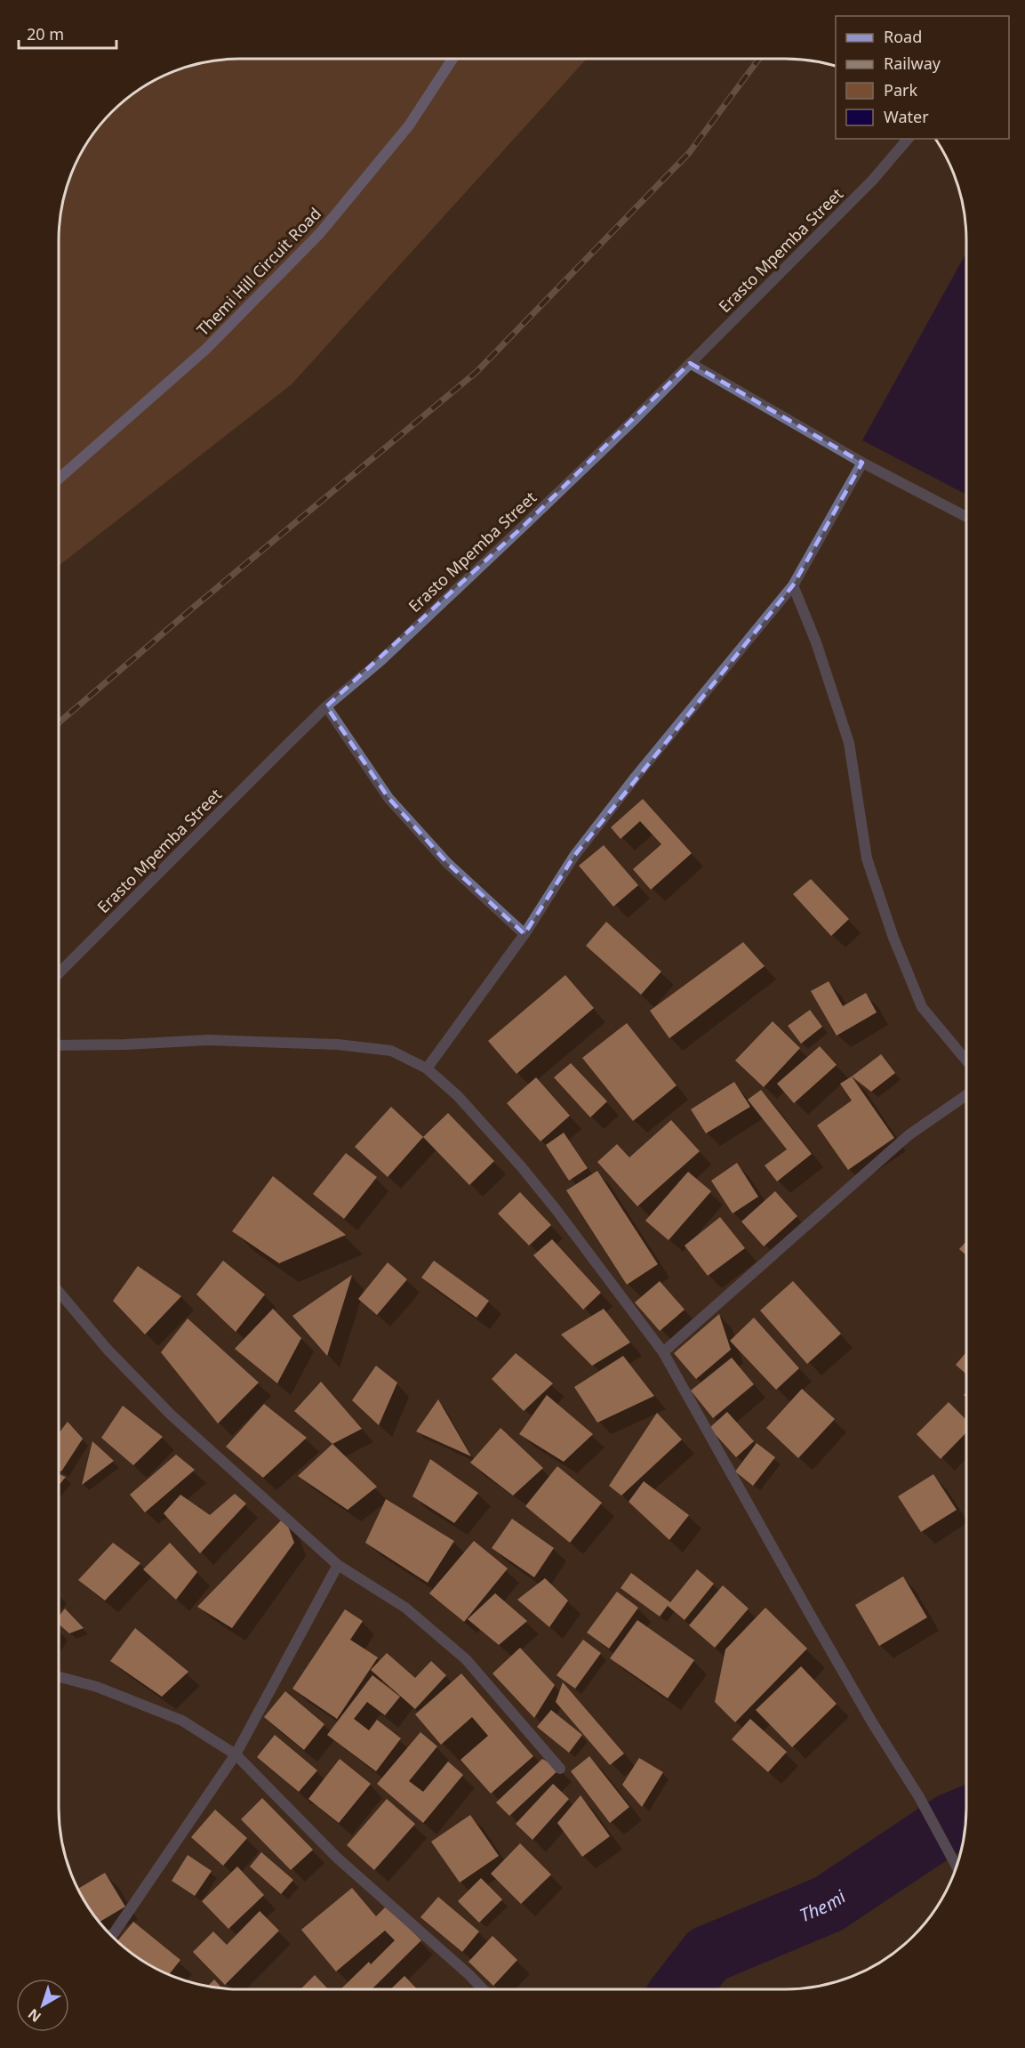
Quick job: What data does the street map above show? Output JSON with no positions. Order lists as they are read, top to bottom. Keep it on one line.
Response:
{"streets":{"street":["Erasto Mpemba Street","Themi Hill Circuit Road"]},"water":["Themi"],"legend":["Road","Railway","Park","Water"],"scale_bar":"20 m","north":"bottom left"}
